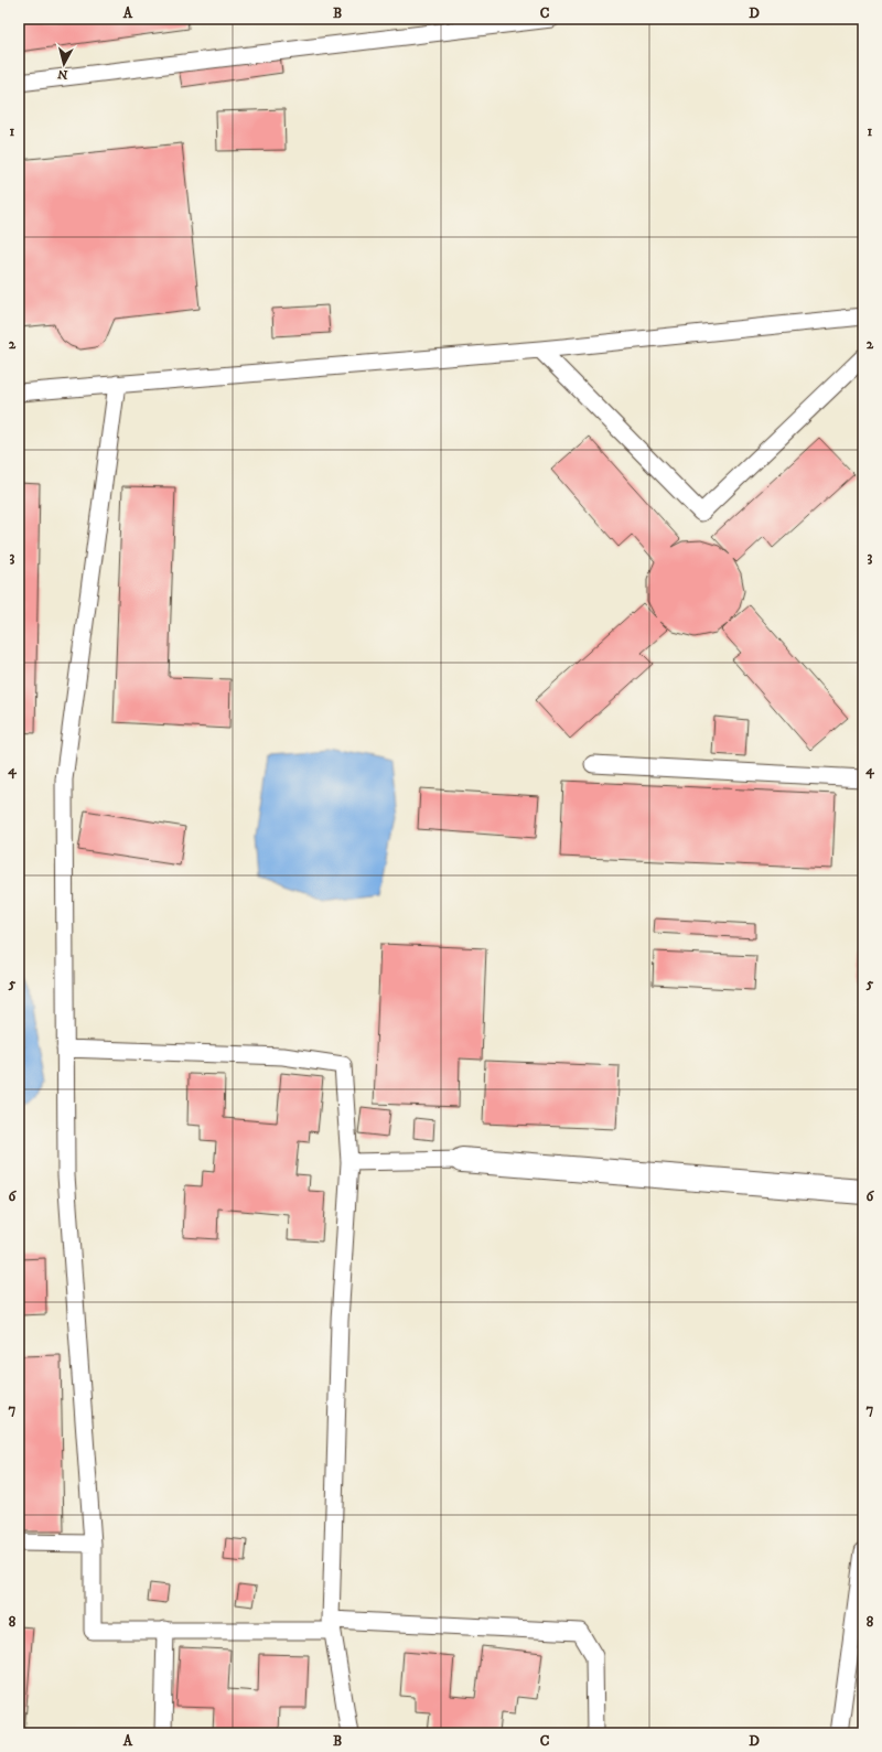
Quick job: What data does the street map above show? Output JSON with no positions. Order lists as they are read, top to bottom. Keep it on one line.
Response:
{"north":"bottom","grid":{"columns":["A","B","C","D"],"rows":["1","2","3","4","5","6","7","8"]}}
